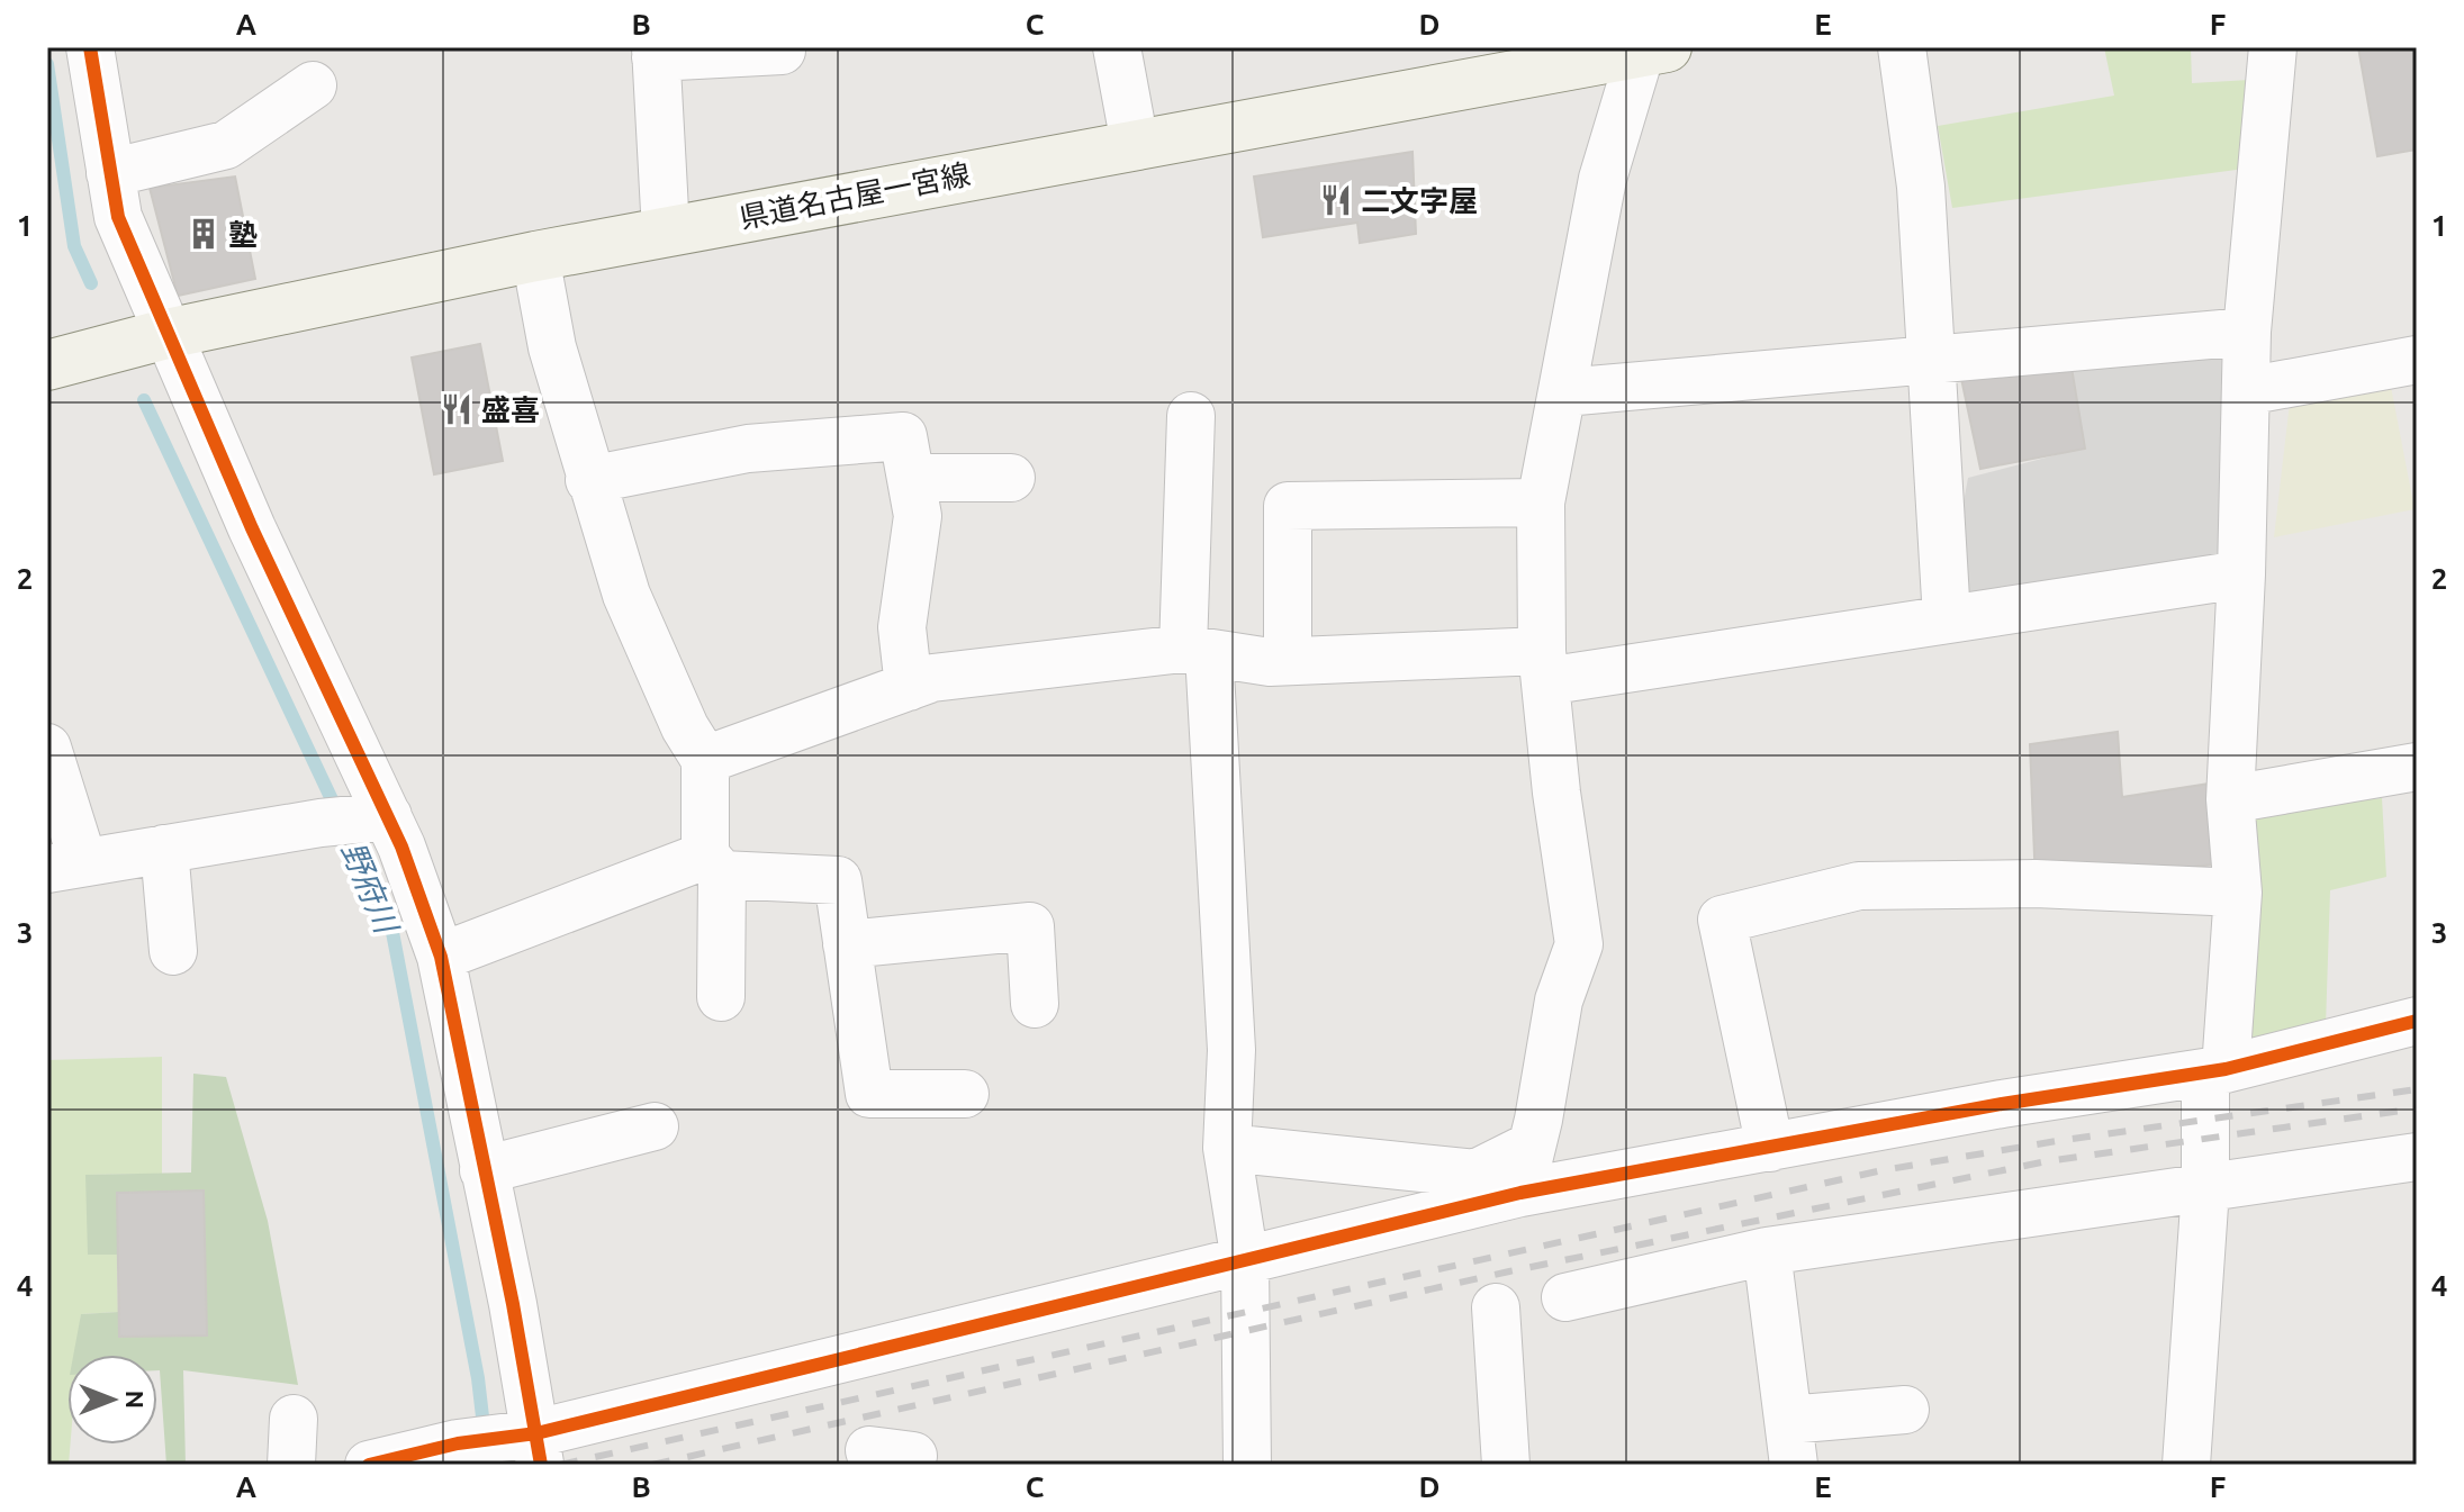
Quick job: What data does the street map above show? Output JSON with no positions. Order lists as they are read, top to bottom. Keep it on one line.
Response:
{"streets":{"main road":["県道名古屋一宮線"]},"water":["野府川"],"places":{"restaurant":["二文字屋","盛喜"],"building":["塾"]},"north":"right","grid":{"columns":["A","B","C","D","E","F"],"rows":["1","2","3","4"]}}
